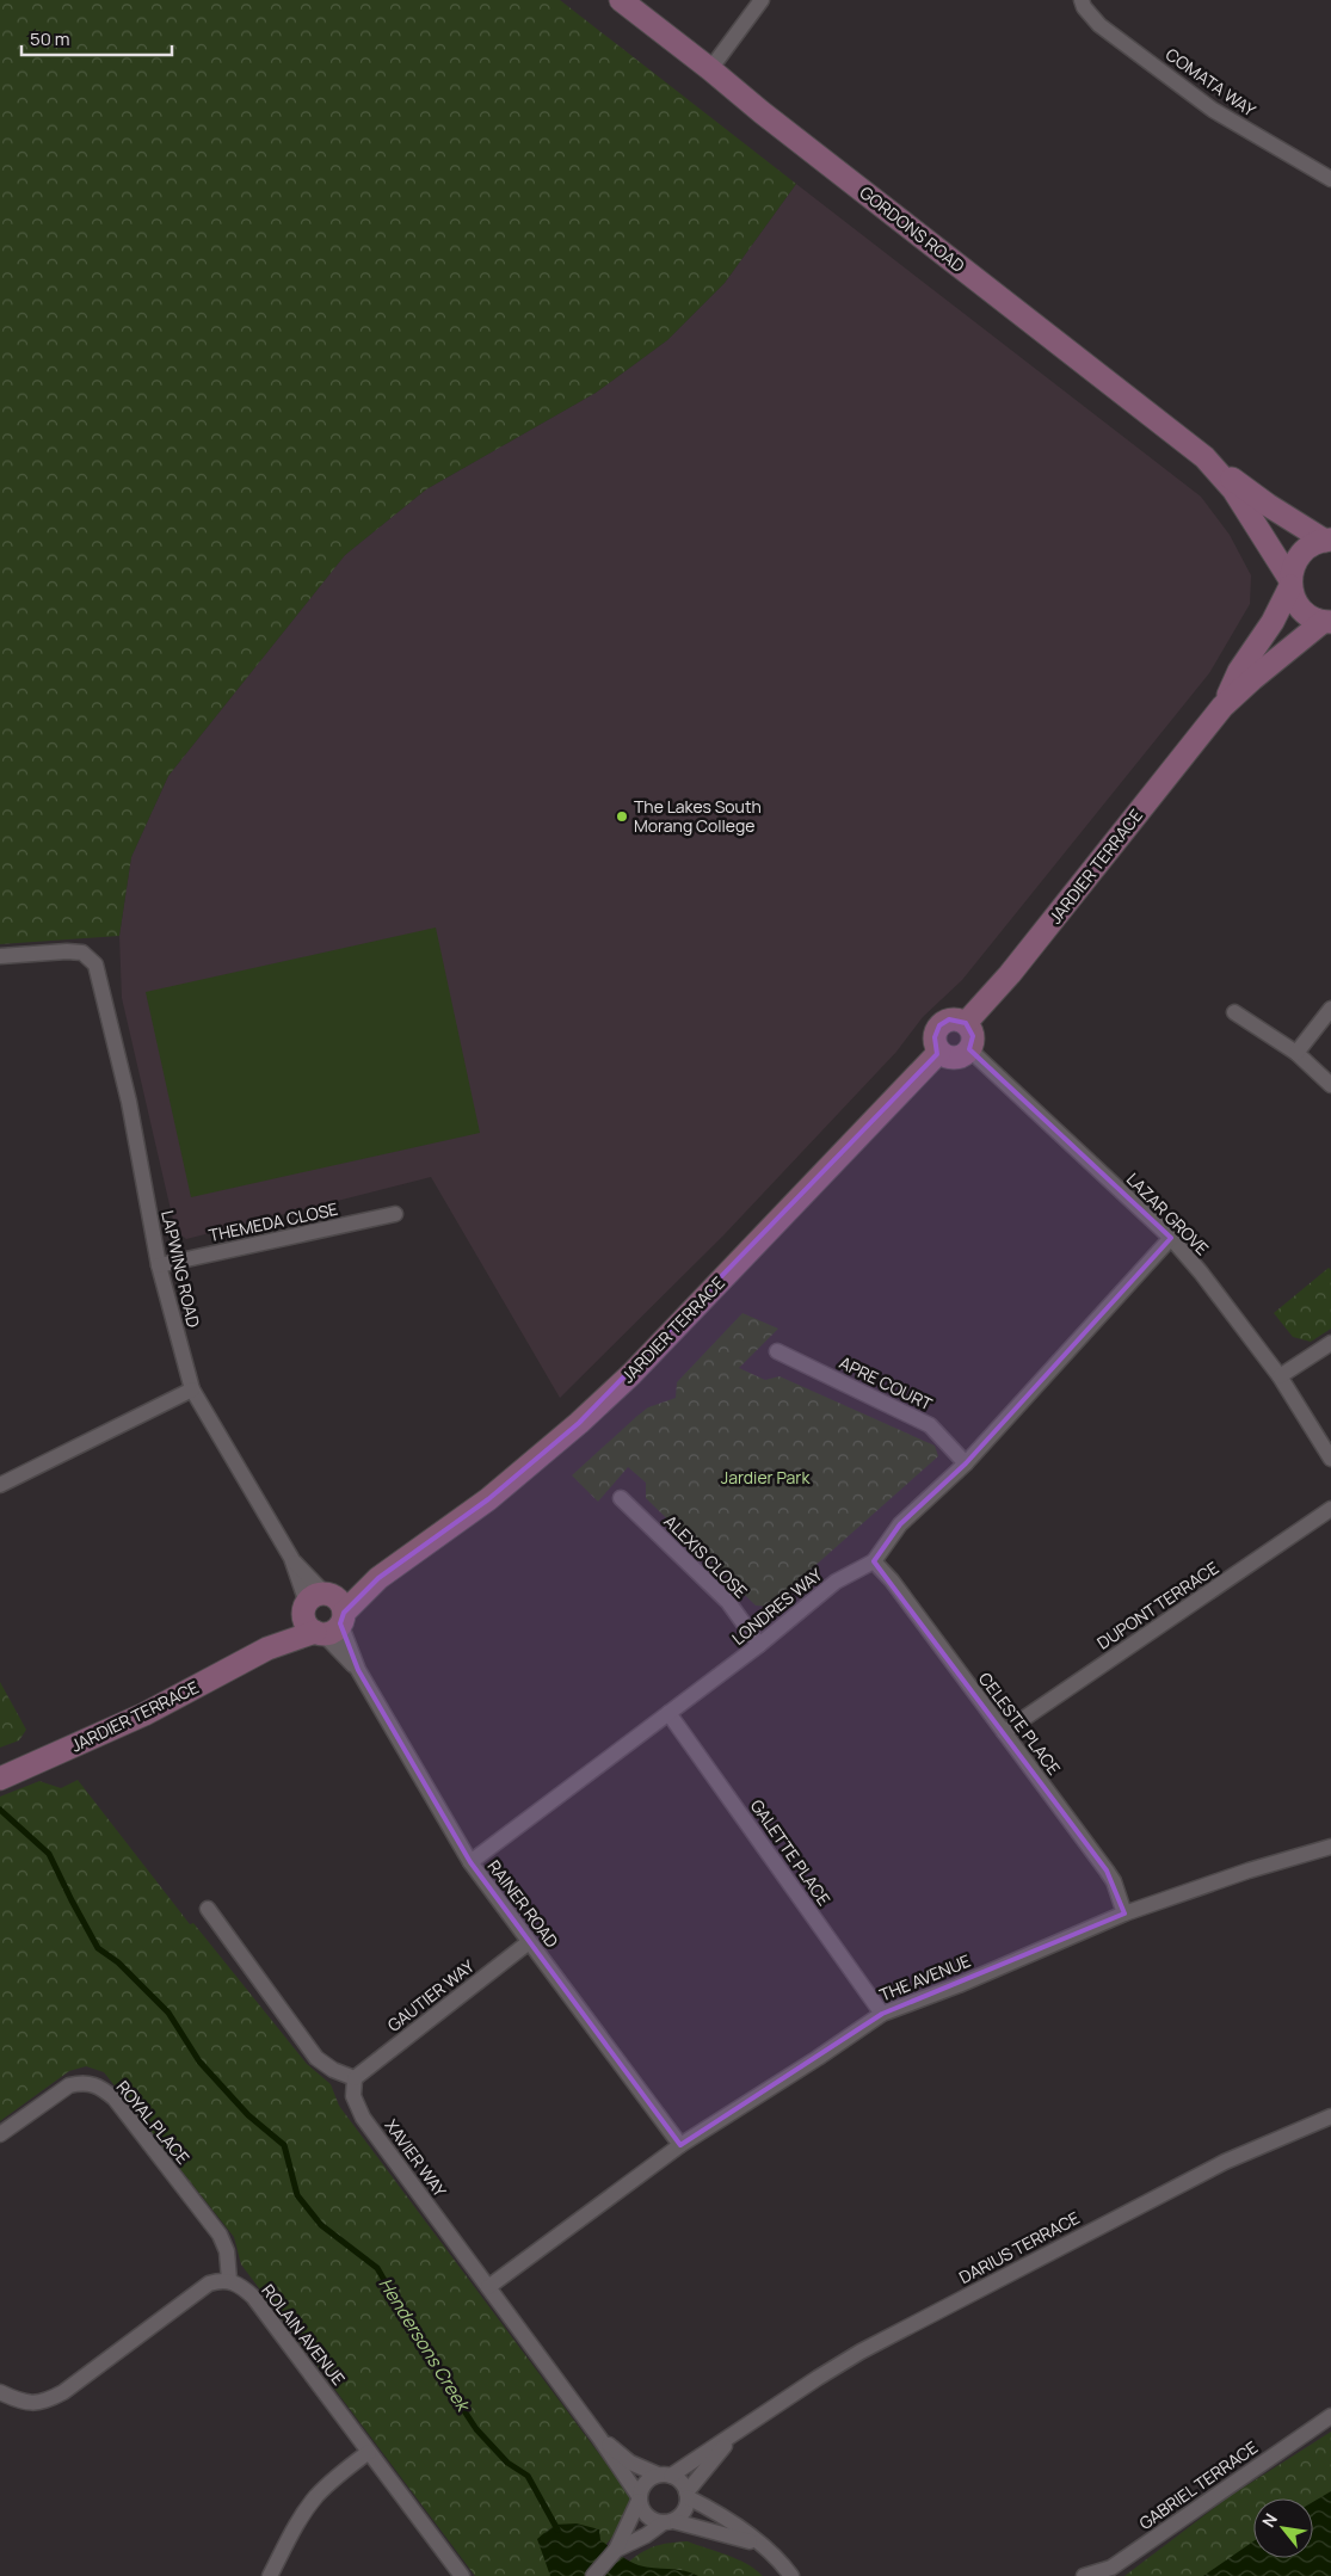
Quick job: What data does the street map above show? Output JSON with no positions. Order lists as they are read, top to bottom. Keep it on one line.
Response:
{"streets":{"street":["COMATA WAY","GORDONS ROAD","JARDIER TERRACE","LAZAR GROVE","THEMEDA CLOSE","LAPWING ROAD","APRE COURT","ALEXIS CLOSE","DUPONT TERRACE","LONDRES WAY","CELESTE PLACE","GALETTE PLACE","RAINER ROAD","THE AVENUE","GAUTIER WAY","ROYAL PLACE","XAVIER WAY","DARIUS TERRACE","ROLAIN AVENUE","GABRIEL TERRACE"]},"crossings":[["GORDONS ROAD","JARDIER TERRACE"],["JARDIER TERRACE","LAZAR GROVE"],["JARDIER TERRACE","LAPWING ROAD"],["JARDIER TERRACE","RAINER ROAD"],["LAZAR GROVE","LONDRES WAY"],["THEMEDA CLOSE","LAPWING ROAD"],["LAPWING ROAD","RAINER ROAD"],["APRE COURT","LONDRES WAY"],["ALEXIS CLOSE","LONDRES WAY"],["DUPONT TERRACE","CELESTE PLACE"],["LONDRES WAY","CELESTE PLACE"],["LONDRES WAY","GALETTE PLACE"],["LONDRES WAY","RAINER ROAD"],["CELESTE PLACE","THE AVENUE"],["GALETTE PLACE","THE AVENUE"],["RAINER ROAD","THE AVENUE"],["RAINER ROAD","GAUTIER WAY"],["THE AVENUE","XAVIER WAY"],["GAUTIER WAY","XAVIER WAY"],["ROYAL PLACE","ROLAIN AVENUE"],["XAVIER WAY","DARIUS TERRACE"]],"water":["Hendersons Creek"],"parks":["Jardier Park"],"places":["The Lakes South Morang College"],"scale_bar":"50 m","north":"top left"}
